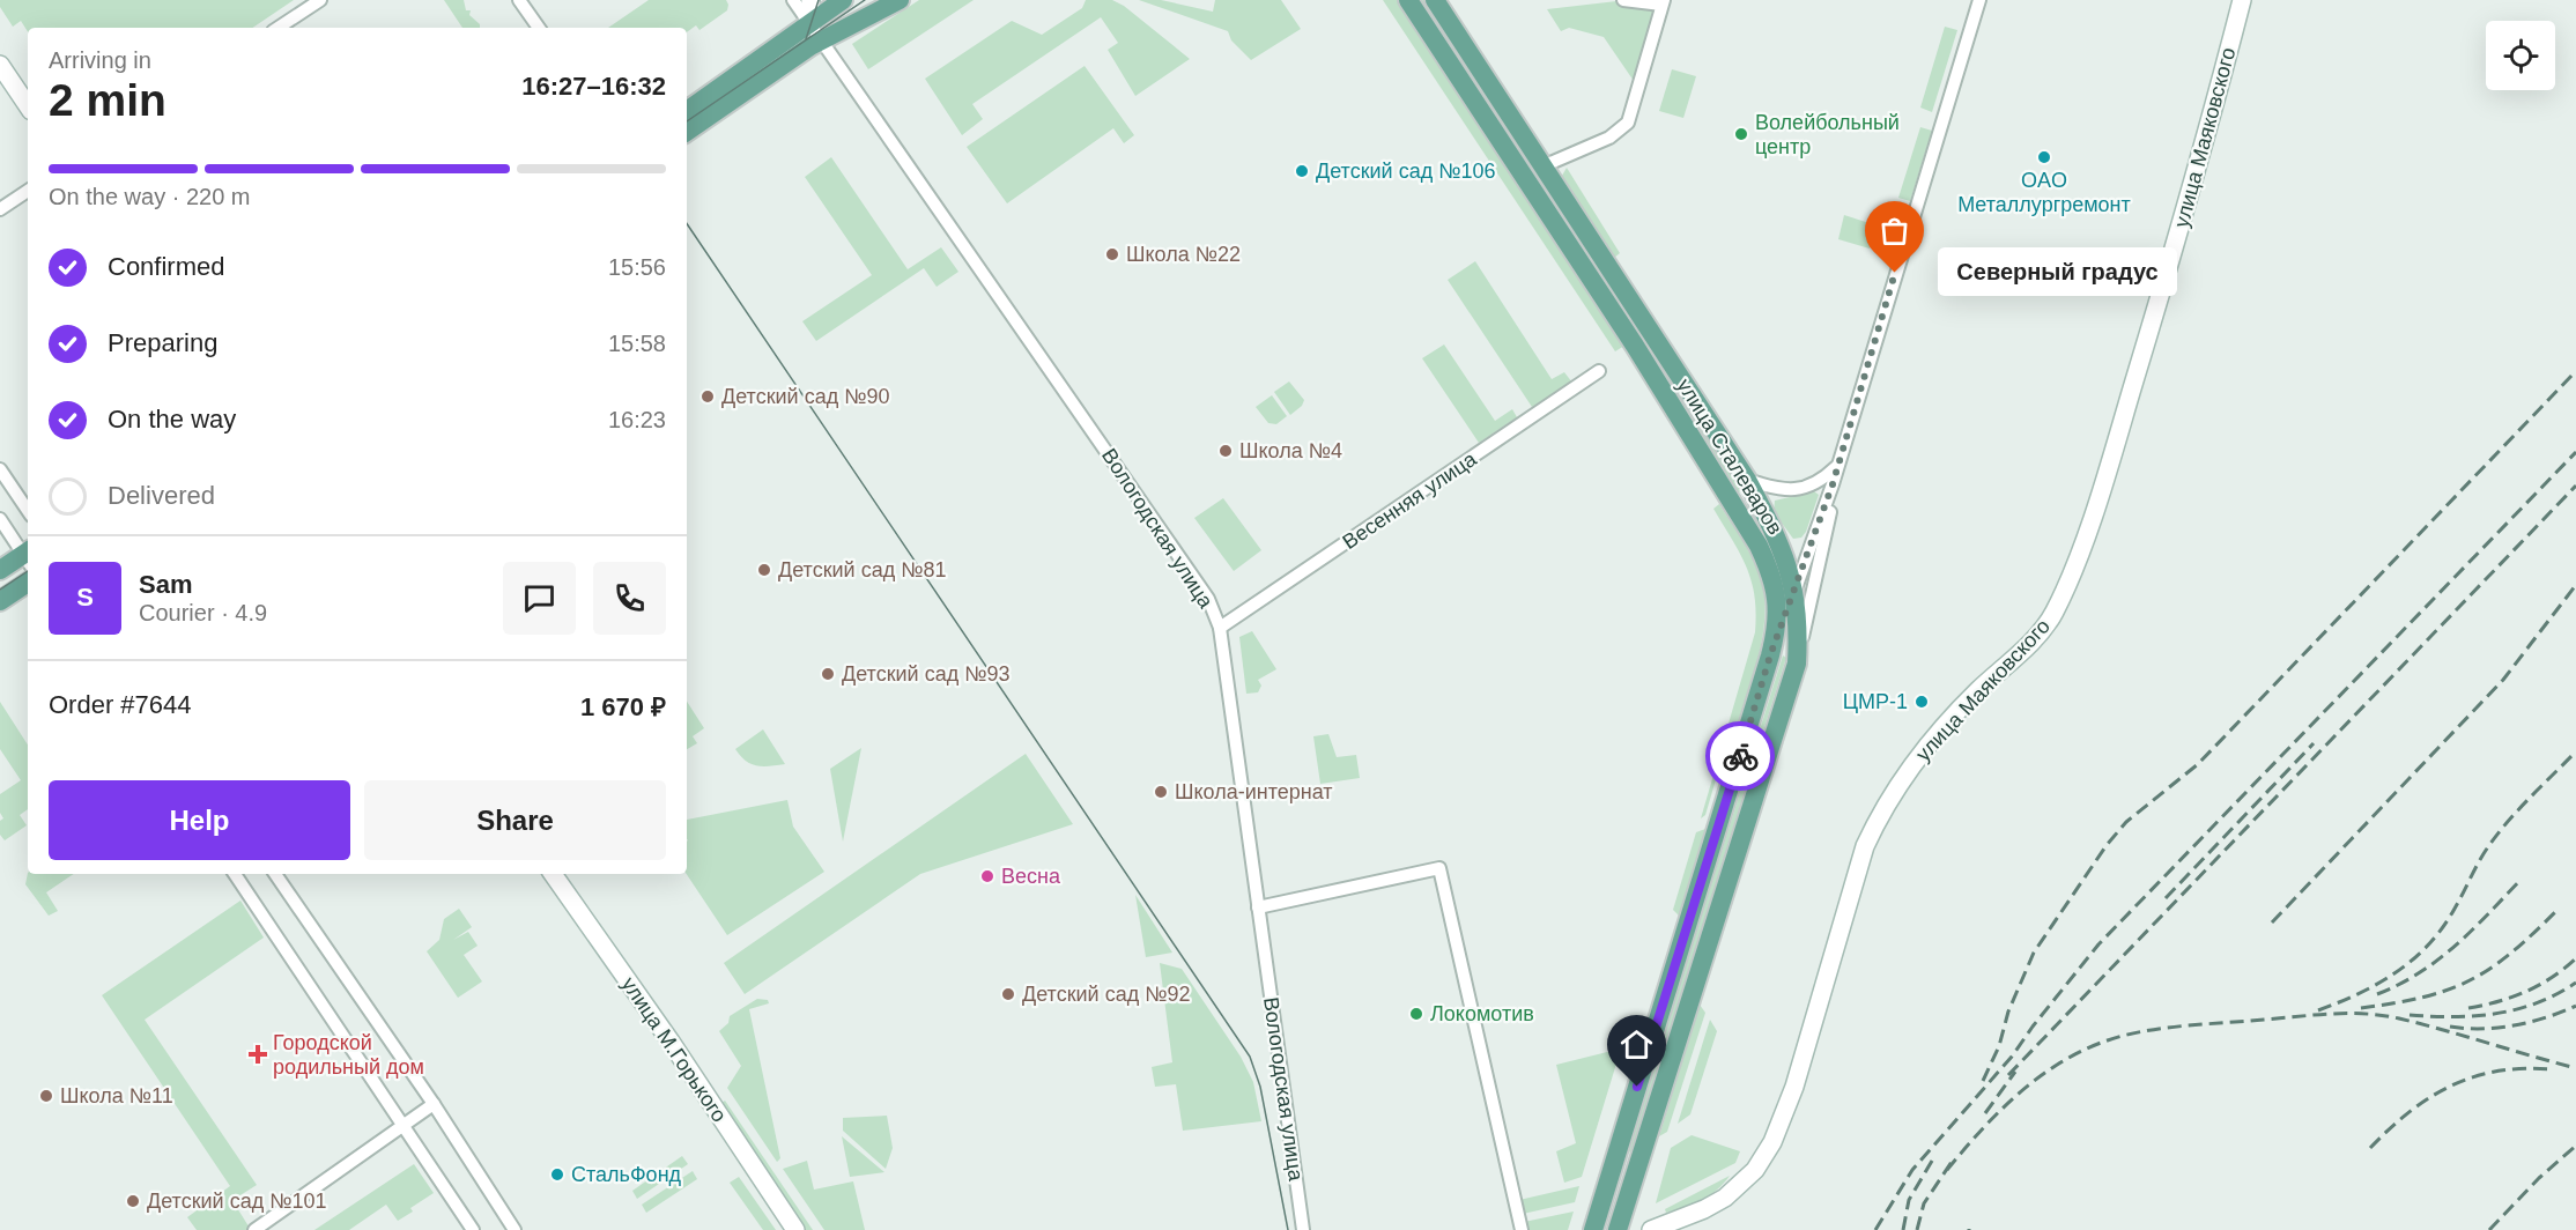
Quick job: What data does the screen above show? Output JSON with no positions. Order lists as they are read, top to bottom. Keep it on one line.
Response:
{"streets":{"main road":["улица Маяковского","улица Сталеваров","улица М.Горького"],"street":["Весенняя улица","Вологодская улица"]},"crossings":[["Весенняя улица","Вологодская улица"]],"places":{"other":["Волейбольный центр","OAO Металлургремонт","Детский сад №106","Школа №22","Северный градус","Детский сад №90","Школа №4","Детский сад №81","Детский сад №93","ЦМР-1","Школа-интернат","Весна","Детский сад №92","Локомотив","Школа №11","СтальФонд","Детский сад №101"],"health":["Городской родильный дом"]},"page":{"heading":["2 min","Arriving in","16:27–16:32"],"panel":["Sam","Courier · 4.9","Order #7644","1 670 ₽"],"bar":"On the way · 220 m","list":[["Confirmed","15:56"],["Preparing","15:58"],["On the way","16:23"],"Delivered"],"bubble":"Северный градус","round":"S","buttons":["Help","Share"]}}
